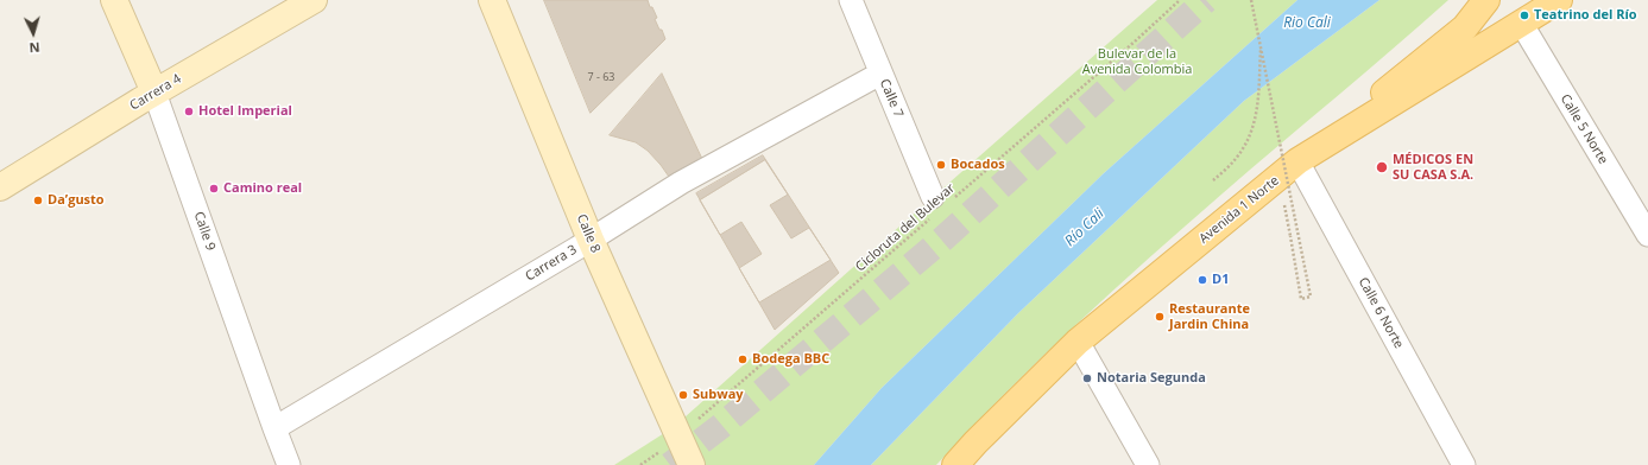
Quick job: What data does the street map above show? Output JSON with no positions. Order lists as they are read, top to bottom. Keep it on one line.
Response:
{"streets":{"main road":["Avenida 1 Norte"],"street":["Carrera 4","Calle 7","Calle 5 Norte","Calle 9","Calle 8","Carrera 3","Calle 6 Norte"],"path":["Cicloruta del Bulevar"]},"crossings":[["Carrera 4","Calle 9"],["Calle 7","Cicloruta del Bulevar"],["Calle 7","Carrera 3"],["Calle 5 Norte","Avenida 1 Norte"],["Avenida 1 Norte","Calle 6 Norte"],["Cicloruta del Bulevar","Calle 8"],["Calle 9","Carrera 3"],["Calle 8","Carrera 3"]],"water":["Rio Cali","Río Cali"],"parks":["Bulevar de la Avenida Colombia"],"places":["Teatrino del Río","Hotel Imperial","Bocados","MÉDICOS EN SU CASA S.A.","Camino real","Da’gusto","D1","Restaurante Jardin China","Bodega BBC","Notaria Segunda","Subway"],"house_numbers":["7 - 63"],"north":"bottom"}
